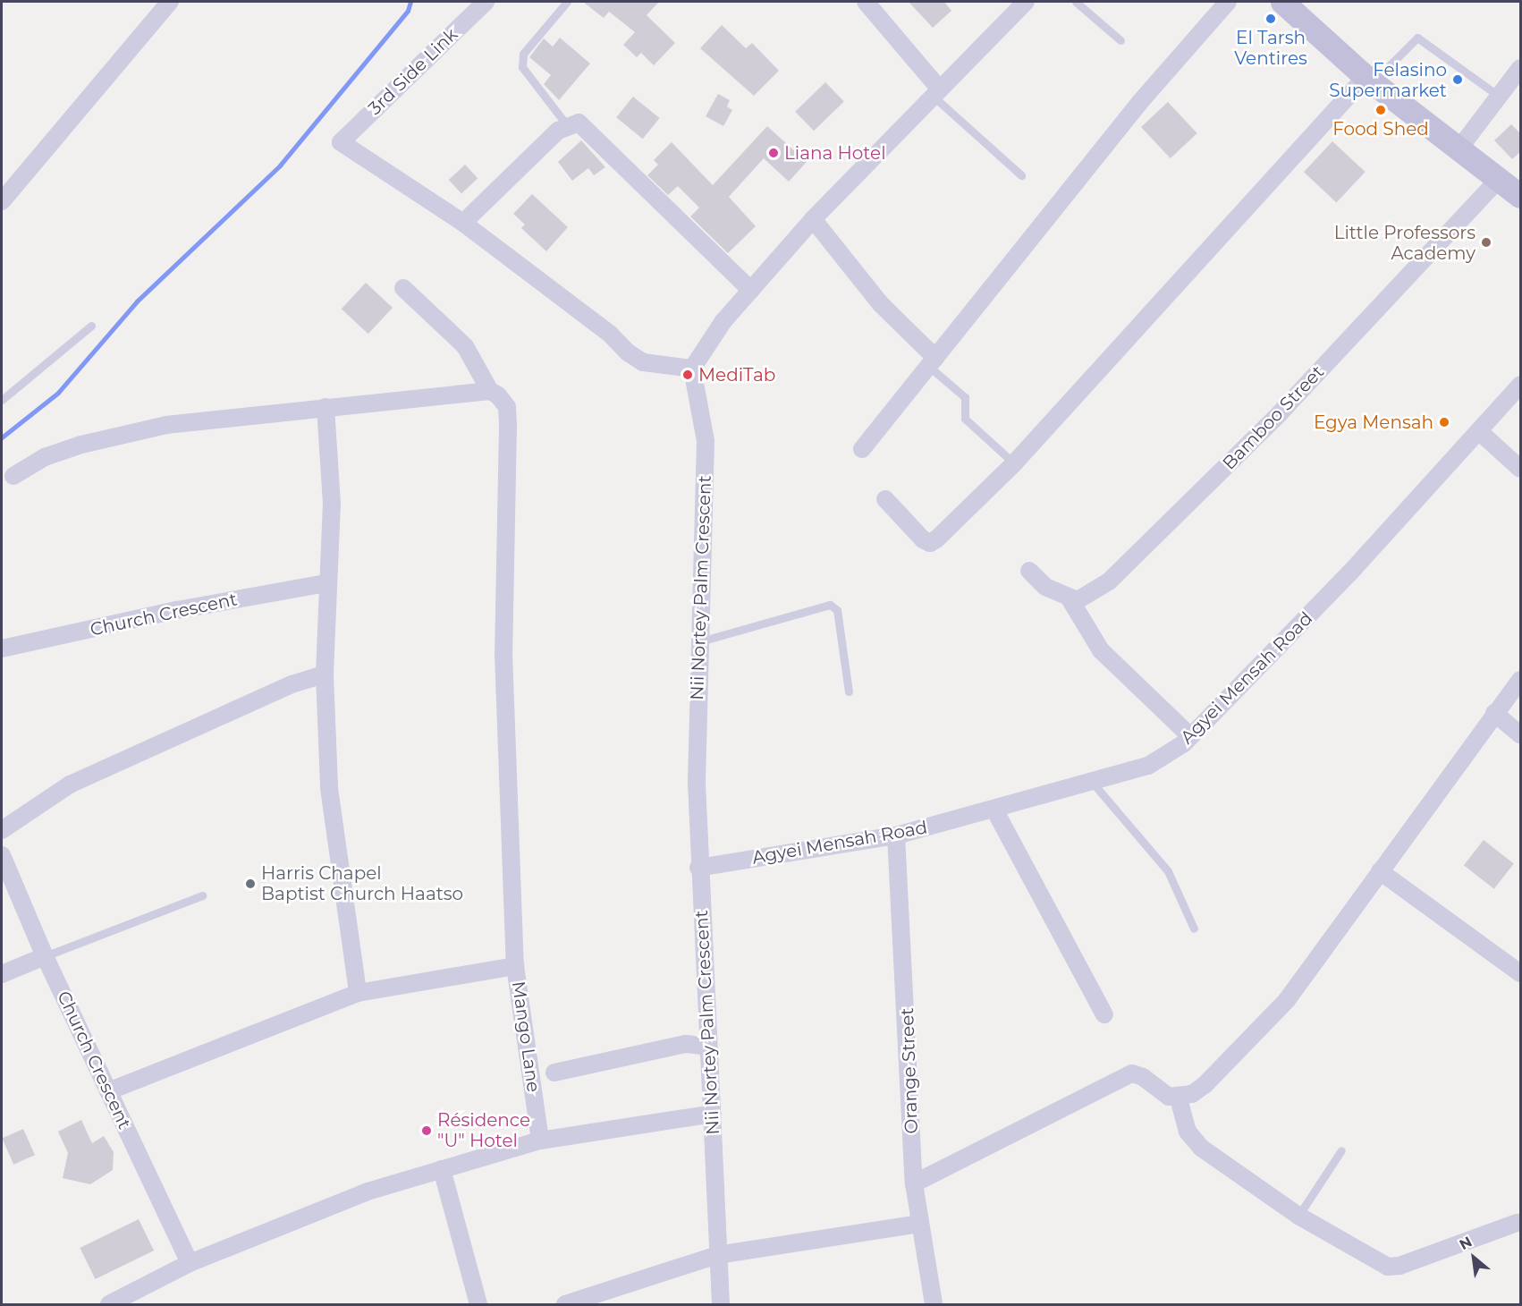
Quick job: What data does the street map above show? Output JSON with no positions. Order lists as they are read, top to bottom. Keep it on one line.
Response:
{"streets":{"street":["3rd Side Link","Bamboo Street","Nii Nortey Palm Crescent","Church Crescent","Agyei Mensah Road","Mango Lane","Orange Street"]},"crossings":[["Nii Nortey Palm Crescent","Agyei Mensah Road"],["Agyei Mensah Road","Orange Street"]],"places":["El Tarsh Ventires","Felasino Supermarket","Food Shed","Liana Hotel","Little Professors Academy","MediTab","Egya Mensah","Harris Chapel Baptist Church Haatso","Résidence \"U\" Hotel"],"north":"top left"}
